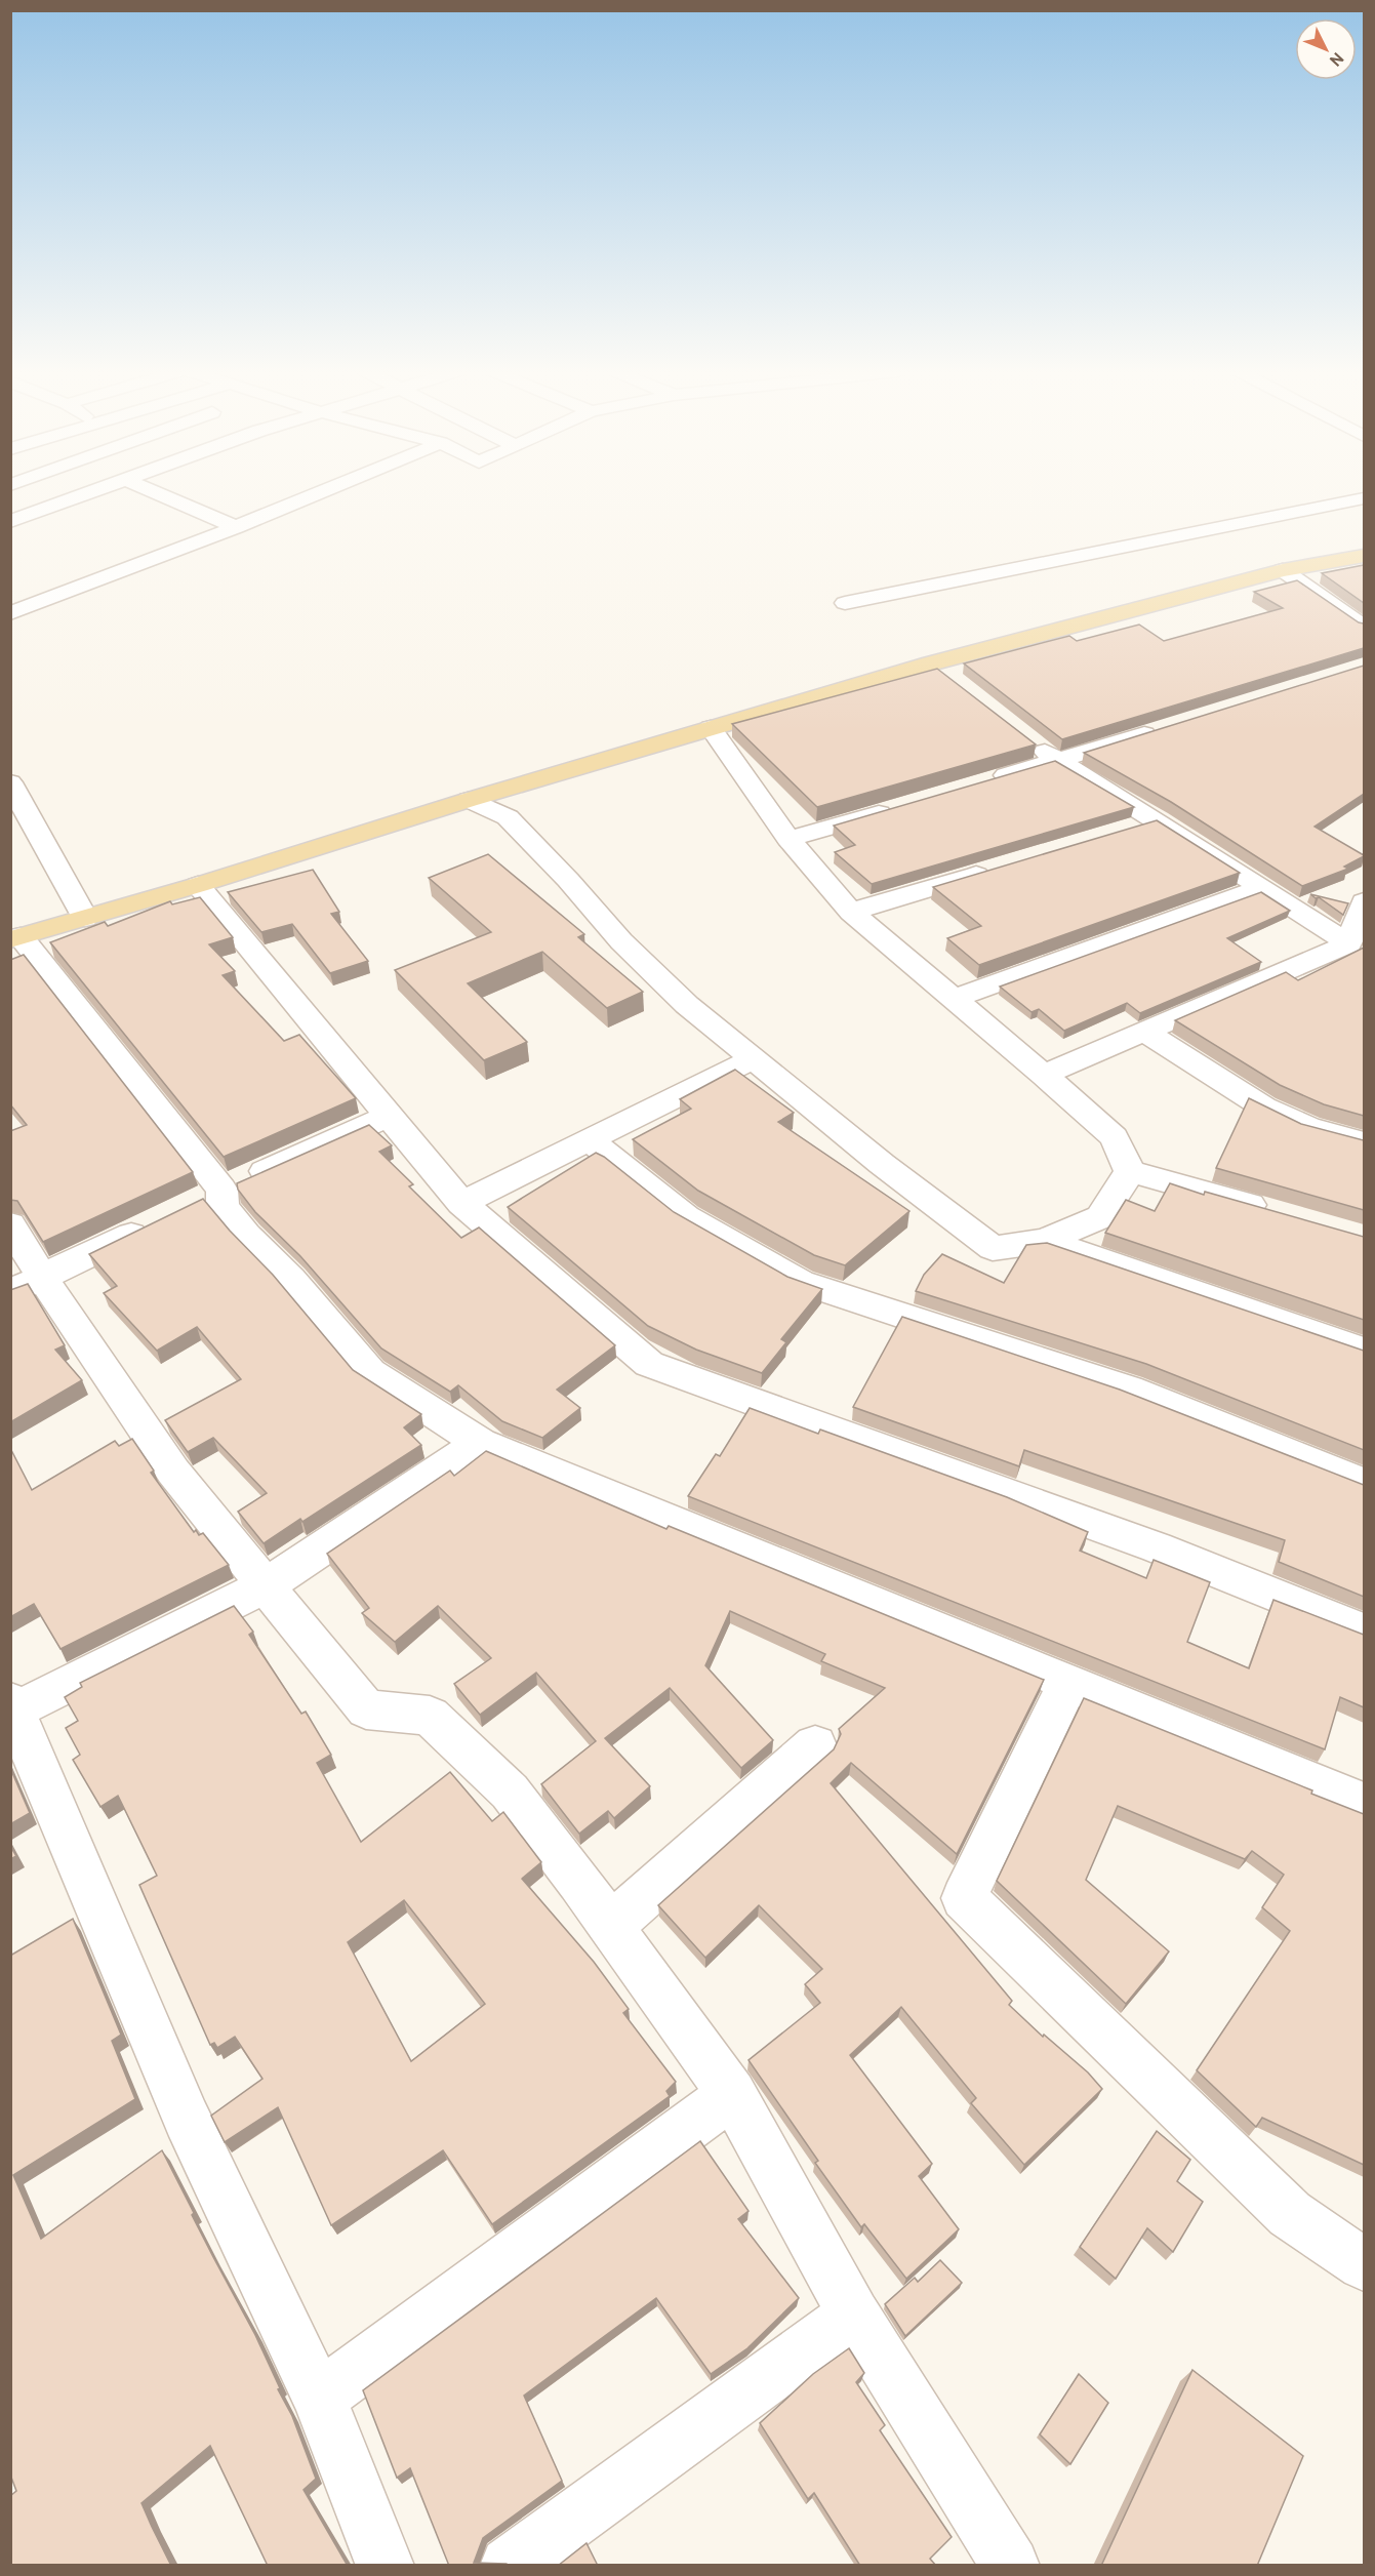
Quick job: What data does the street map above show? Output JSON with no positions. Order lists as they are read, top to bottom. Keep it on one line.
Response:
{"north":"bottom right"}
